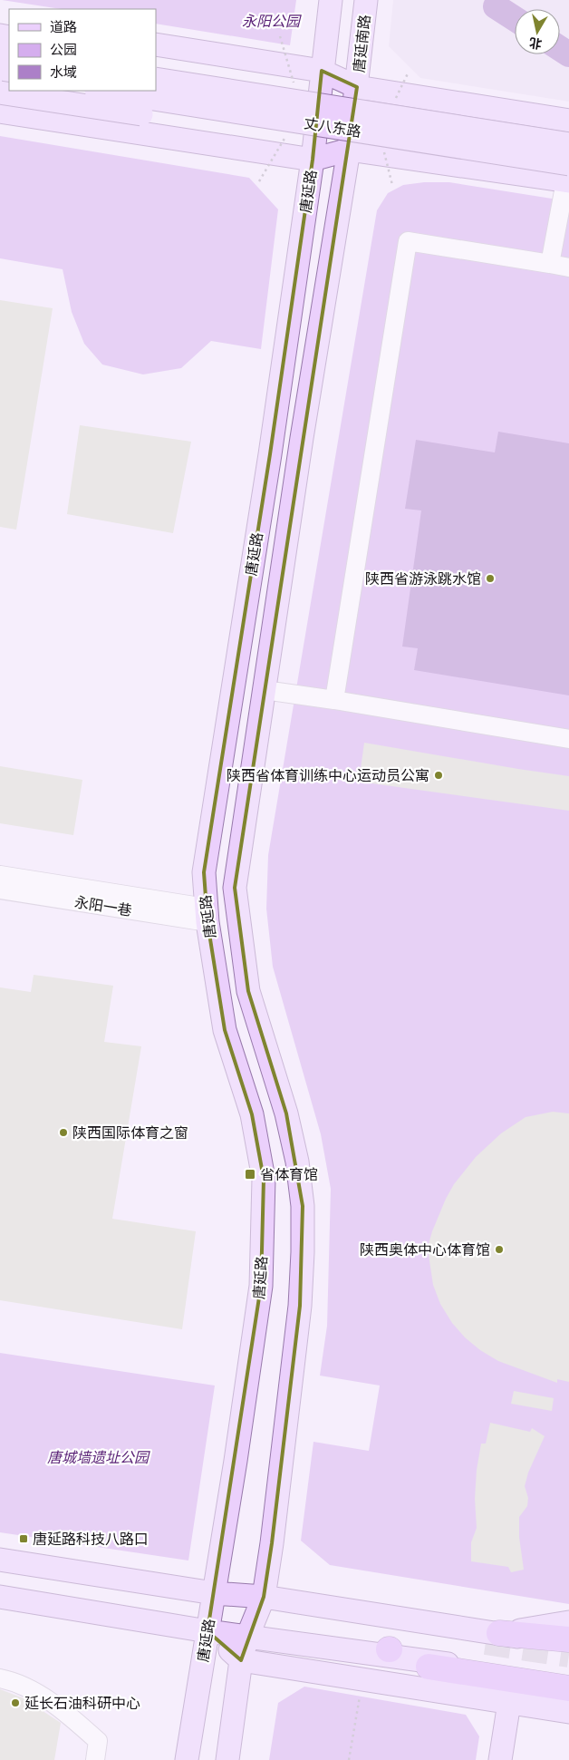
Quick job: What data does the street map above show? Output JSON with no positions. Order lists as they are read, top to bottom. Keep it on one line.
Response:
{"streets":{"main road":["唐延南路","丈八东路","唐延路"],"street":["永阳一巷"]},"crossings":[["唐延南路","唐延路"],["丈八东路","唐延路"],["唐延路","永阳一巷"]],"parks":["永阳公园","唐城墙遗址公园"],"places":{"other":["陕西省游泳跳水馆","陕西省体育训练中心运动员公寓","陕西国际体育之窗","陕西奥体中心体育馆","延长石油科研中心"],"transit":["省体育馆","唐延路科技八路口"]},"legend":["道路","公园","水域"],"north":"bottom"}
